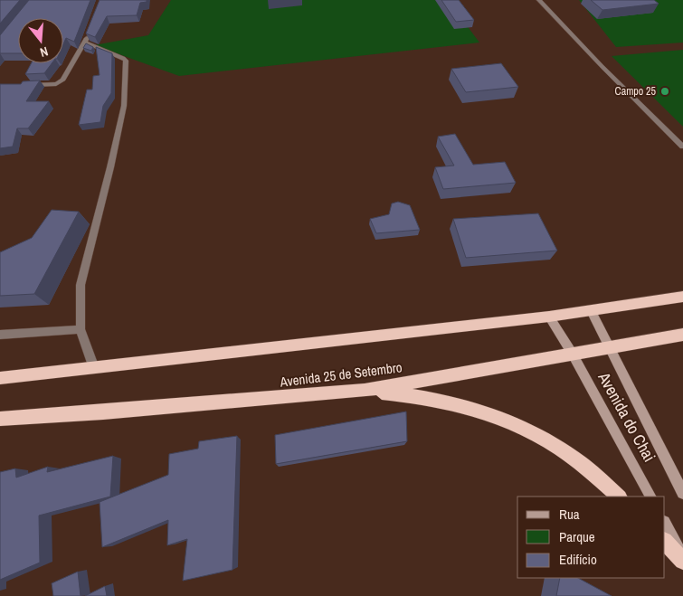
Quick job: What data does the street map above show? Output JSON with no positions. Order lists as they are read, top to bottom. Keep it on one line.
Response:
{"streets":{"highway":["Avenida 25 de Setembro"],"main road":["Avenida do Chai"]},"crossings":[["Avenida 25 de Setembro","Avenida do Chai"]],"places":["Campo 25"],"legend":["Rua","Parque","Edifício"],"north":"bottom"}
